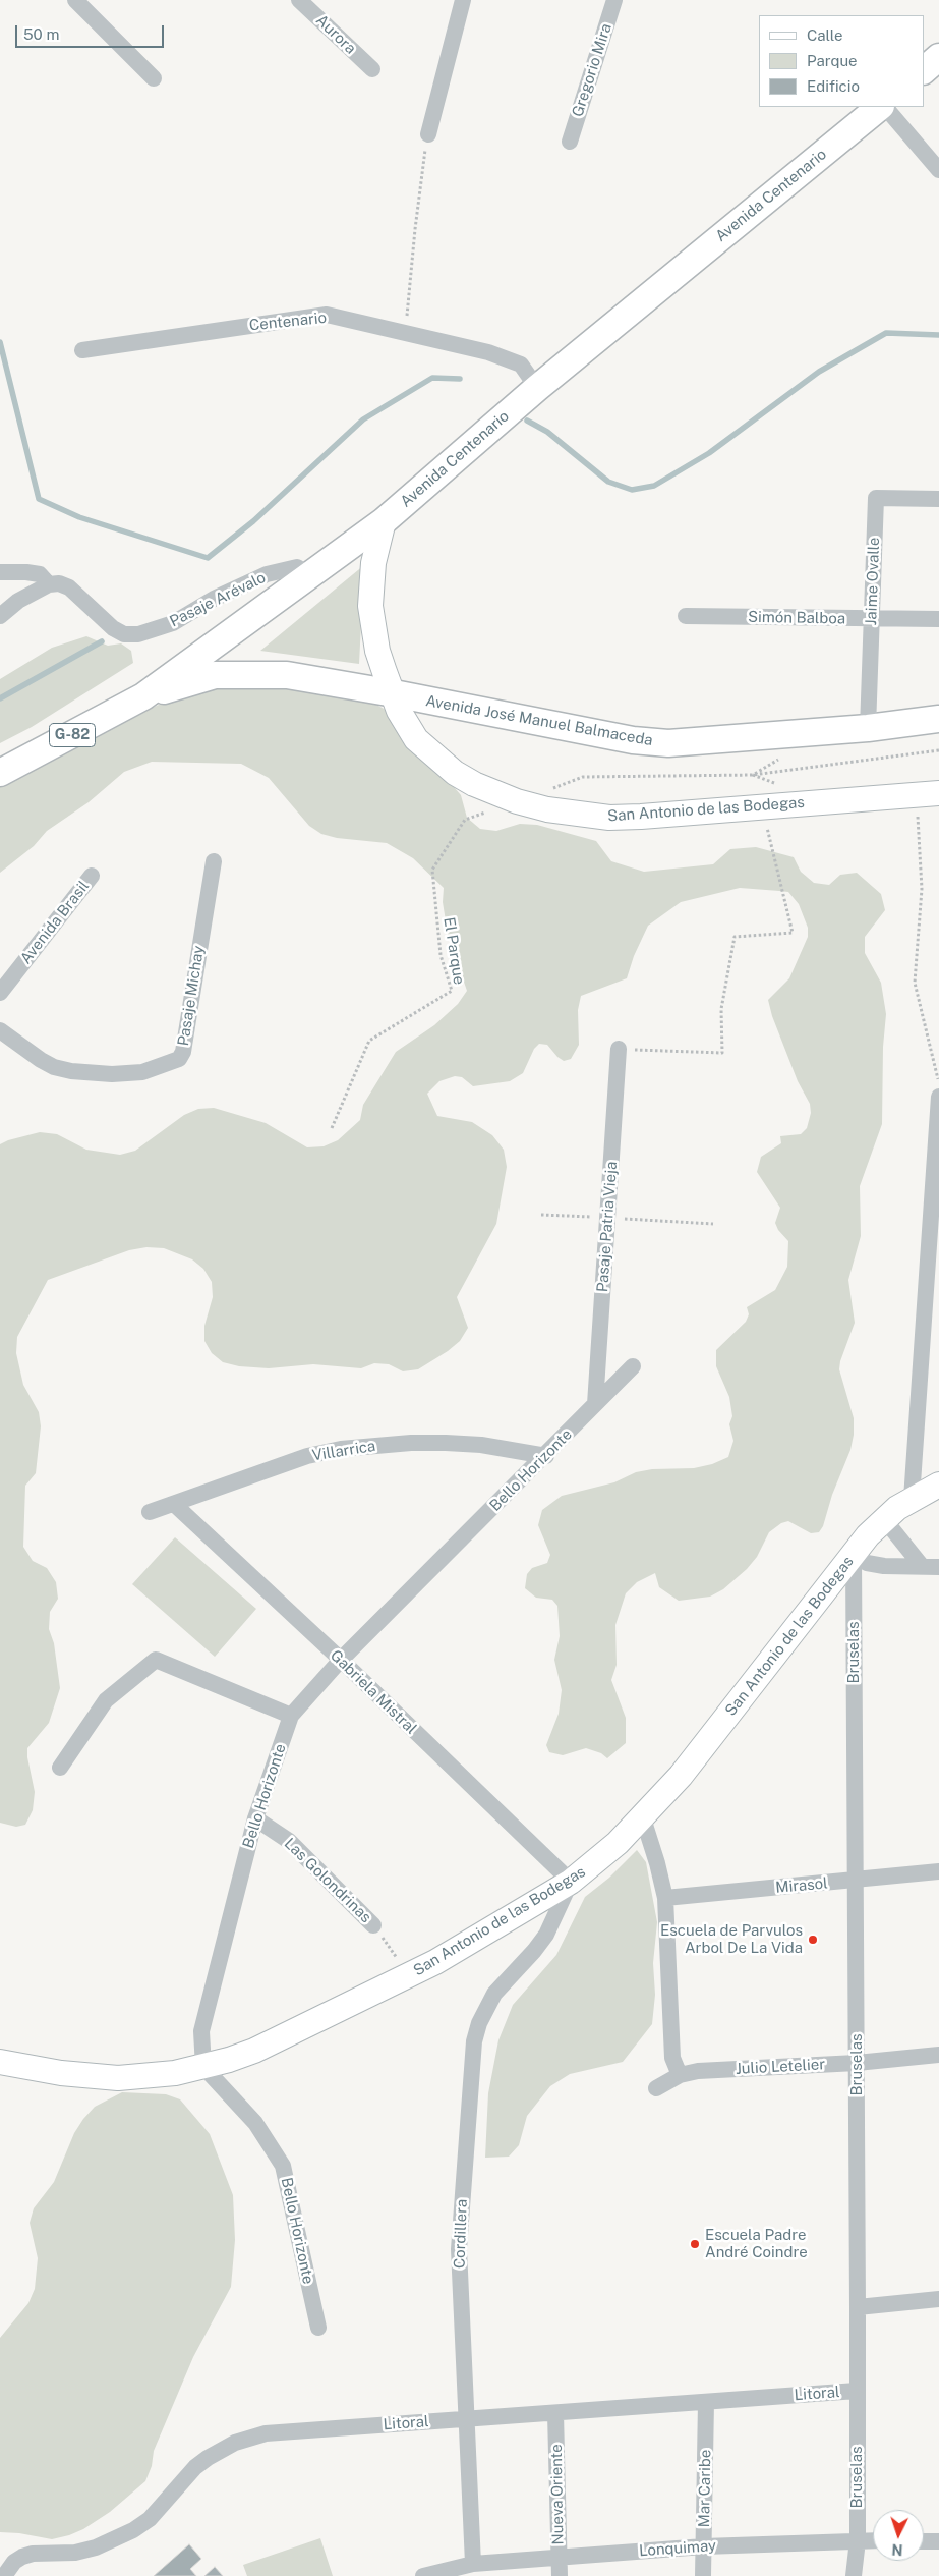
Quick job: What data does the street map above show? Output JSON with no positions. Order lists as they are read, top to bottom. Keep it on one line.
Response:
{"streets":{"main road":["Avenida Centenario","Avenida José Manuel Balmaceda","G-82"],"street":["Aurora","Gregorio Mira","Centenario","Jaime Ovalle","Pasaje Arévalo","Simón Balboa","San Antonio de las Bodegas","Avenida Brasil","Pasaje Michay","Pasaje Patria Vieja","Villarrica","Bello Horizonte","Bruselas","Gabriela Mistral","Las Golondrinas","Mirasol","Julio Letelier","Cordillera","Litoral","Mar Caribe","Nueva Oriente","Lonquimay"],"path":["El Parque"]},"crossings":[["Avenida Centenario","Centenario"],["Avenida Centenario","Pasaje Arévalo"],["Avenida Centenario","Avenida José Manuel Balmaceda"],["Avenida Centenario","San Antonio de las Bodegas"],["Jaime Ovalle","Simón Balboa"],["Jaime Ovalle","Avenida José Manuel Balmaceda"],["Avenida José Manuel Balmaceda","San Antonio de las Bodegas"],["San Antonio de las Bodegas","El Parque"],["San Antonio de las Bodegas","Bello Horizonte"],["San Antonio de las Bodegas","Bruselas"],["San Antonio de las Bodegas","Gabriela Mistral"],["San Antonio de las Bodegas","Cordillera"],["Pasaje Patria Vieja","Bello Horizonte"],["Villarrica","Bello Horizonte"],["Villarrica","Gabriela Mistral"],["Bello Horizonte","Gabriela Mistral"],["Bello Horizonte","Las Golondrinas"],["Bruselas","Mirasol"],["Bruselas","Julio Letelier"],["Bruselas","Litoral"],["Bruselas","Lonquimay"],["Gabriela Mistral","Cordillera"],["Cordillera","Litoral"],["Cordillera","Lonquimay"],["Litoral","Mar Caribe"],["Litoral","Nueva Oriente"],["Mar Caribe","Lonquimay"],["Nueva Oriente","Lonquimay"]],"places":["Escuela de Parvulos Arbol De La Vida","Escuela Padre André Coindre"],"legend":["Calle","Parque","Edificio"],"scale_bar":"50 m","north":"bottom"}
